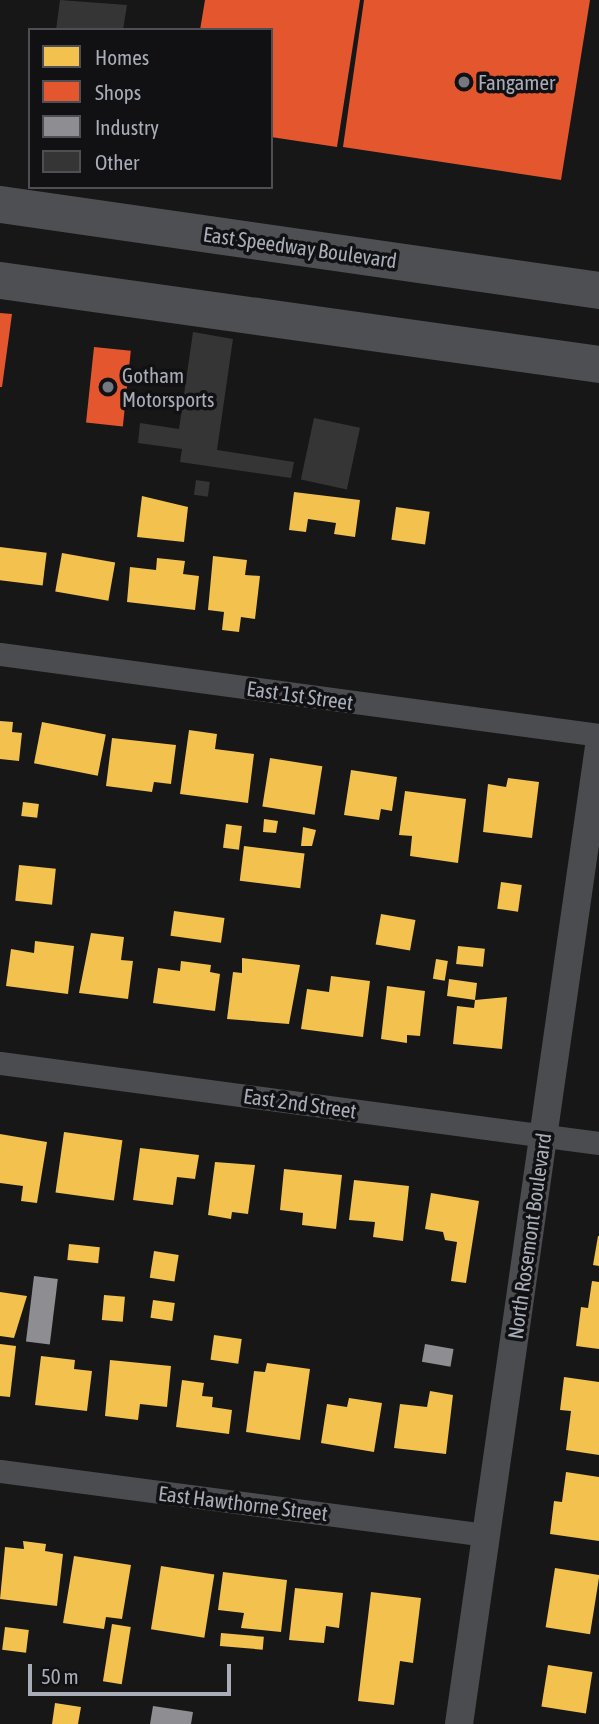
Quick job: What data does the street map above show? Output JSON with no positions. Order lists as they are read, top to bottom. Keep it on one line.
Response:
{"streets":{"main road":["East Speedway Boulevard"],"street":["East 1st Street","East 2nd Street","North Rosemont Boulevard","East Hawthorne Street"]},"crossings":[["East 2nd Street","North Rosemont Boulevard"],["North Rosemont Boulevard","East Hawthorne Street"]],"places":["Fangamer","Gotham Motorsports"],"legend":["Homes","Shops","Industry","Other"],"scale_bar":"50 m"}
